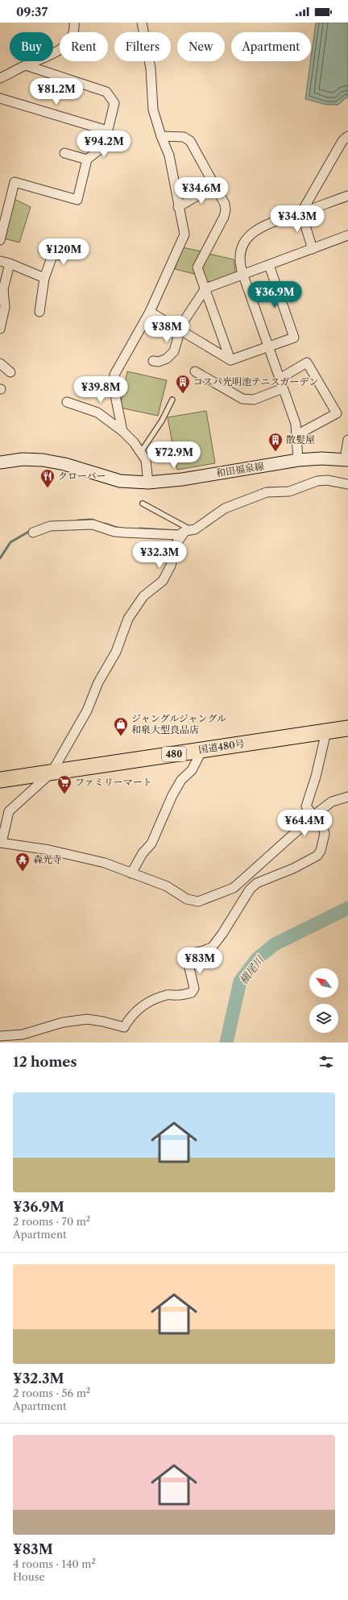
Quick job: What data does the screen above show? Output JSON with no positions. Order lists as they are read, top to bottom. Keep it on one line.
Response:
{"streets":{"highway":["国道480号","480"],"main road":["和田福泉線"]},"water":["槇尾川"],"places":{"building":["コスパ光明池テニスガーデン","散髪屋"],"restaurant":["クローバー"],"shop":["ジャングルジャングル 和泉大型良品店"],"supermarket":["ファミリーマート"],"temple":["森光寺"]},"north":"top left","page":{"status":"09:37","chip":["Buy","Rent","Filters","New","Apartment"],"price":["¥81.2M","¥94.2M","¥34.6M","¥34.3M","¥120M","¥36.9M","¥38M","¥39.8M","¥72.9M","¥32.3M","¥64.4M","¥83M"],"heading":"12 homes","list":[{"name":"¥36.9M","note":"2 rooms · 70 m² · Apartment"},{"name":"¥32.3M","note":"2 rooms · 56 m² · Apartment"},{"name":"¥83M","note":"4 rooms · 140 m² · House"}]}}
